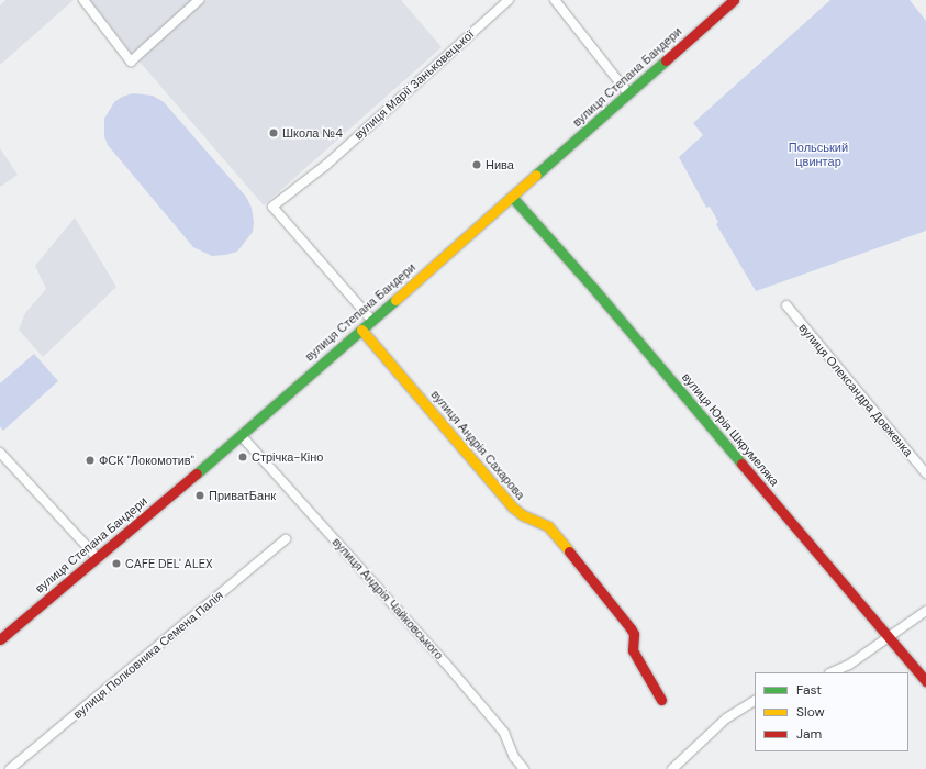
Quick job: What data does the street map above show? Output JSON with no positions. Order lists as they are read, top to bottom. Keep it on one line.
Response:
{"streets":{"street":["вулиця Степана Бандери","вулиця Марії Заньковецької","вулиця Олександра Довженка","вулиця Юрія Шкрумеляка","вулиця Андрія Сахарова","вулиця Андрія Чайковського","вулиця Полковника Семена Палія"]},"crossings":[["вулиця Степана Бандери","вулиця Марії Заньковецької"],["вулиця Степана Бандери","вулиця Юрія Шкрумеляка"],["вулиця Степана Бандери","вулиця Андрія Сахарова"],["вулиця Степана Бандери","вулиця Андрія Чайковського"]],"parks":["Польський цвинтар"],"places":["Школа №4","Нива","Стрічка-Кіно","ФСК \"Локомотив\"","ПриватБанк","CAFE DEL' ALEX"],"legend":["Fast","Slow","Jam"]}
